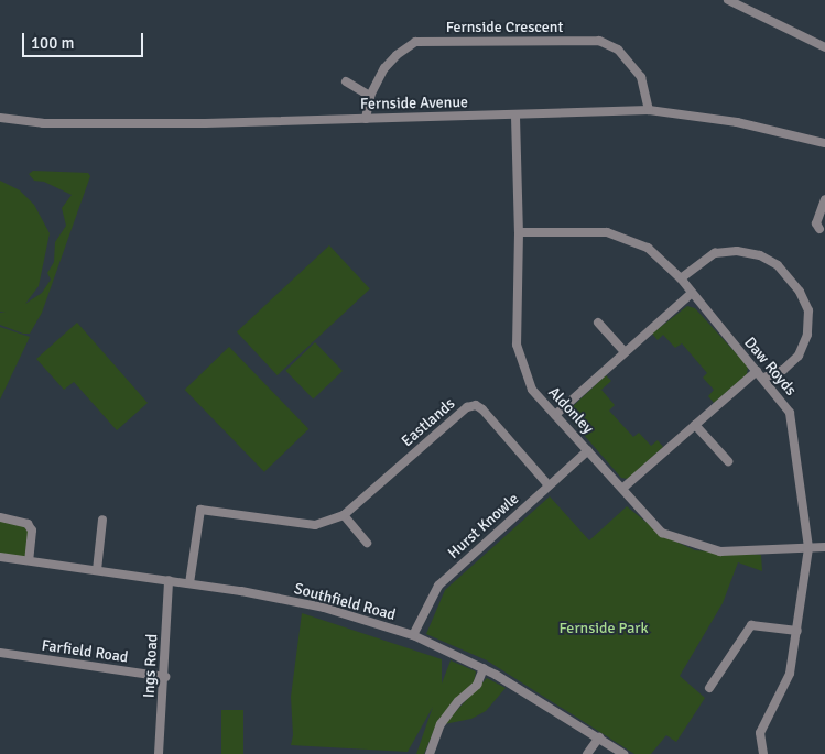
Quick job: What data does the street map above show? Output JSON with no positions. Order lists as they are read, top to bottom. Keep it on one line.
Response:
{"streets":{"street":["Fernside Crescent","Fernside Avenue","Daw Royds","Aldonley","Eastlands","Hurst Knowle","Southfield Road","Farfield Road","Ings Road"]},"crossings":[["Fernside Crescent","Fernside Avenue"],["Fernside Avenue","Aldonley"],["Daw Royds","Aldonley"],["Aldonley","Hurst Knowle"],["Eastlands","Hurst Knowle"],["Eastlands","Southfield Road"],["Hurst Knowle","Southfield Road"],["Southfield Road","Ings Road"],["Farfield Road","Ings Road"]],"parks":["Fernside Park"],"scale_bar":"100 m"}
